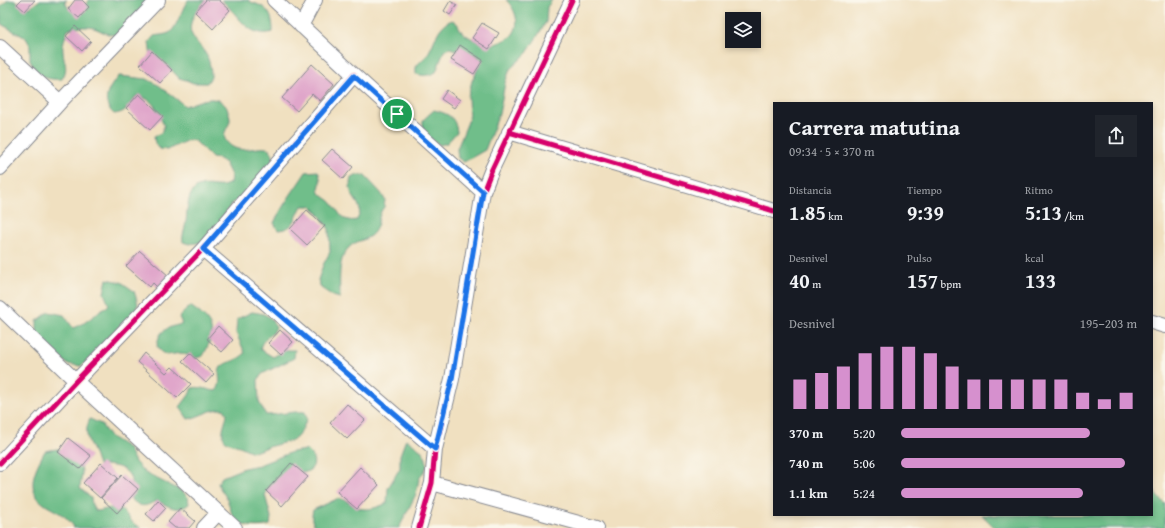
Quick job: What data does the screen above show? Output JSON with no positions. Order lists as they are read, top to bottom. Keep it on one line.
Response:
{"page":{"heading":["Carrera matutina","09:34 · 5 × 370 m"],"stats":[["Distancia","1.85 km"],["Tiempo","9:39"],["Ritmo","5:13 /km"],["Desnivel","40 m"],["Pulso","157 bpm"],["kcal","133"]],"chart":["Desnivel","195–203 m"],"list":[{"name":"370 m","note":"5:20"},{"name":"740 m","note":"5:06"},{"name":"1.1 km","note":"5:24"}]}}
